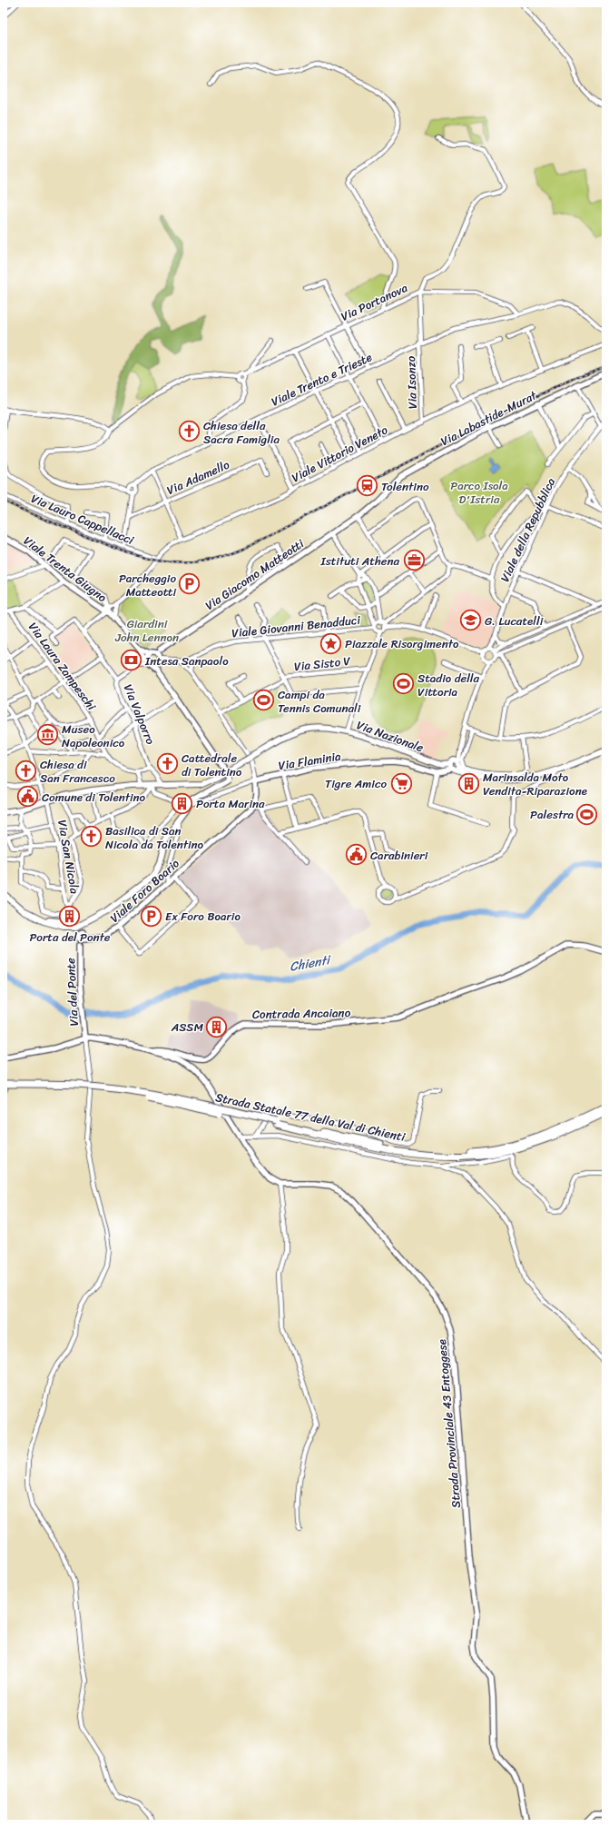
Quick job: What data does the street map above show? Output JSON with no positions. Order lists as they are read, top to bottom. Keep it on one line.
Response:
{"streets":{"highway":["Strada Statale 77 della Val di Chienti"],"main road":["Via Nazionale"],"street":["Via Portanova","Viale Trento e Trieste","Via Isonzo","Via Labastide-Murat","Viale Vittorio Veneto","Via Adamello","Via Lauro Cappellacci","Viale della Repubblica","Viale Trenta Giugno","Via Giacomo Matteotti","Viale Giovanni Benadduci","Via Sisto V","Via Laura Zampeschi","Via Valporro","Via Flaminia","Via San Nicola","Viale Foro Boario","Via del Ponte","Contrada Ancaiano","Strada Provinciale 43 Entoggese"]},"crossings":[["Via Portanova","Viale Trento e Trieste"],["Via Portanova","Via Isonzo"],["Viale Trento e Trieste","Via Isonzo"],["Via Isonzo","Viale Vittorio Veneto"],["Via Labastide-Murat","Via Giacomo Matteotti"],["Viale Vittorio Veneto","Via Lauro Cappellacci"],["Viale Vittorio Veneto","Viale Trenta Giugno"],["Via Valporro","Via Nazionale"],["Via Nazionale","Via San Nicola"],["Viale Foro Boario","Via del Ponte"],["Via del Ponte","Contrada Ancaiano"]],"water":["Chienti"],"parks":["Parco Isola D'Istria","Giardini John Lennon"],"places":{"church":["Chiesa della Sacra Famiglia","Cattedrale di Tolentino","Chiesa di San Francesco","Basilica di San Nicola da Tolentino"],"station":["Tolentino"],"office":["Istituti Athena"],"parking":["Parcheggio Matteotti","Ex Foro Boario"],"school or university":["G. Lucatelli"],"place":["Piazzale Risorgimento"],"bank":["Intesa Sanpaolo"],"sports":["Stadio della Vittoria","Campi da Tennis Comunali","Palestra"],"museum":["Museo Napoleonico"],"supermarket":["Tigre Amico"],"building":["Marinsalda Moto Vendita-Riparazione","Porta Marina","Porta del Ponte","ASSM"],"public building":["Comune di Tolentino","Carabinieri"]}}
